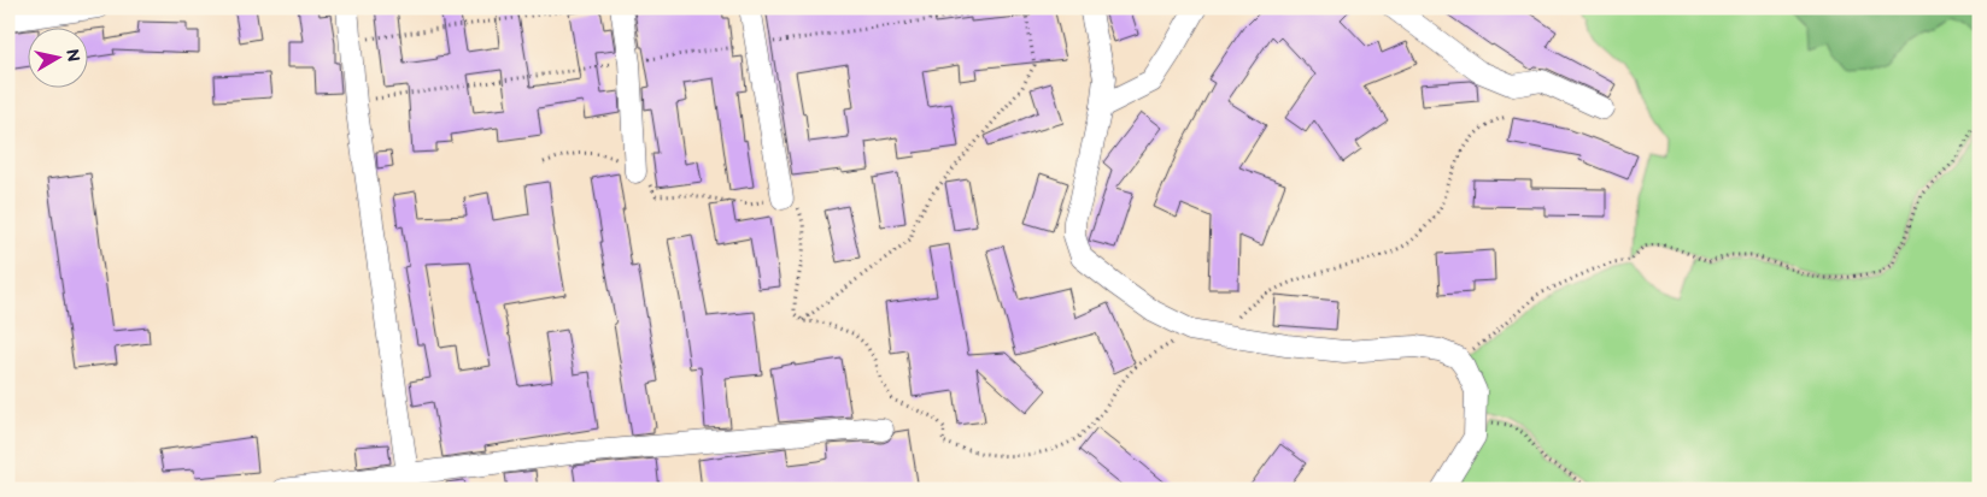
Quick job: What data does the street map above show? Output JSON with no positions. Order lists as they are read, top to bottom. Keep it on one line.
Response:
{"north":"right"}
